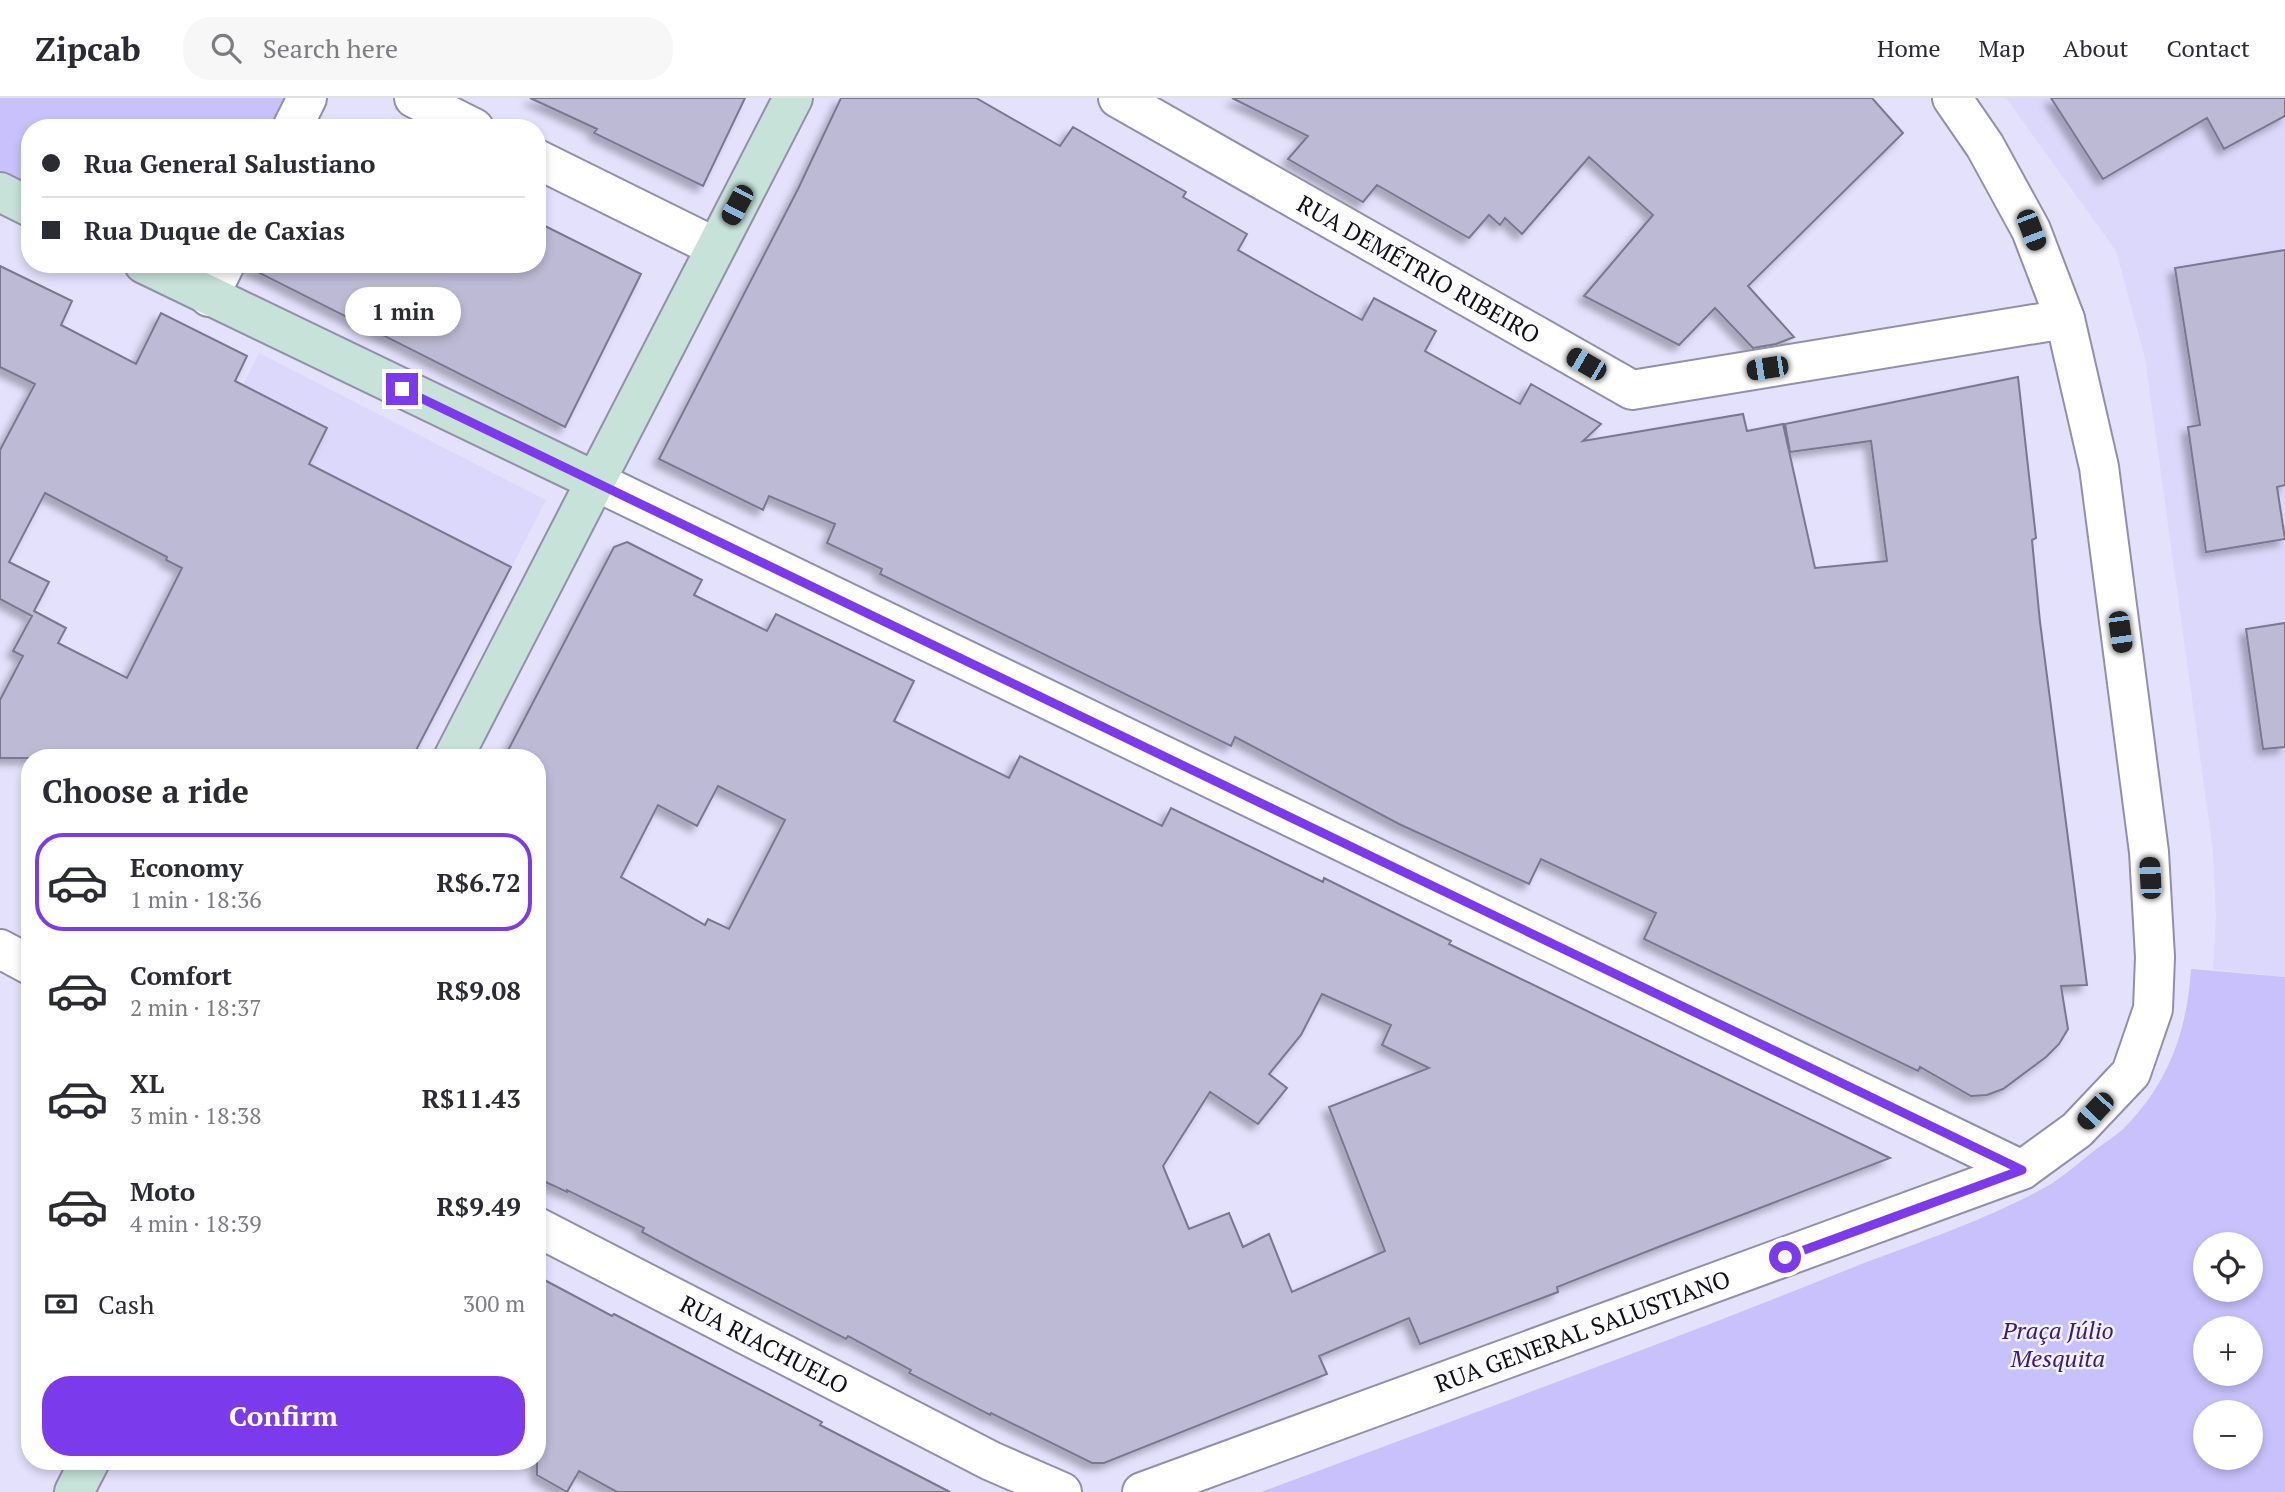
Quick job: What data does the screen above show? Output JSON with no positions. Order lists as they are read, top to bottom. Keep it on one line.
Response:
{"streets":{"street":["RUA DEMÉTRIO RIBEIRO","RUA GENERAL SALUSTIANO","RUA RIACHUELO"]},"crossings":[["RUA DEMÉTRIO RIBEIRO","RUA GENERAL SALUSTIANO"]],"parks":["Praça Júlio Mesquita"],"page":{"header":"Zipcab","search":"Search here","nav":["Home","Map","About","Contact"],"banner":["Rua General Salustiano","Rua Duque de Caxias"],"bubble":"1 min","heading":"Choose a ride","list":[{"name":"Economy","note":"1 min · 18:36","value":"R$6.72"},{"name":"Comfort","note":"2 min · 18:37","value":"R$9.08"},{"name":"XL","note":"3 min · 18:38","value":"R$11.43"},{"name":"Moto","note":"4 min · 18:39","value":"R$9.49"}],"map_buttons":["+","−"],"pay":["Cash","300 m"],"buttons":"Confirm"}}
